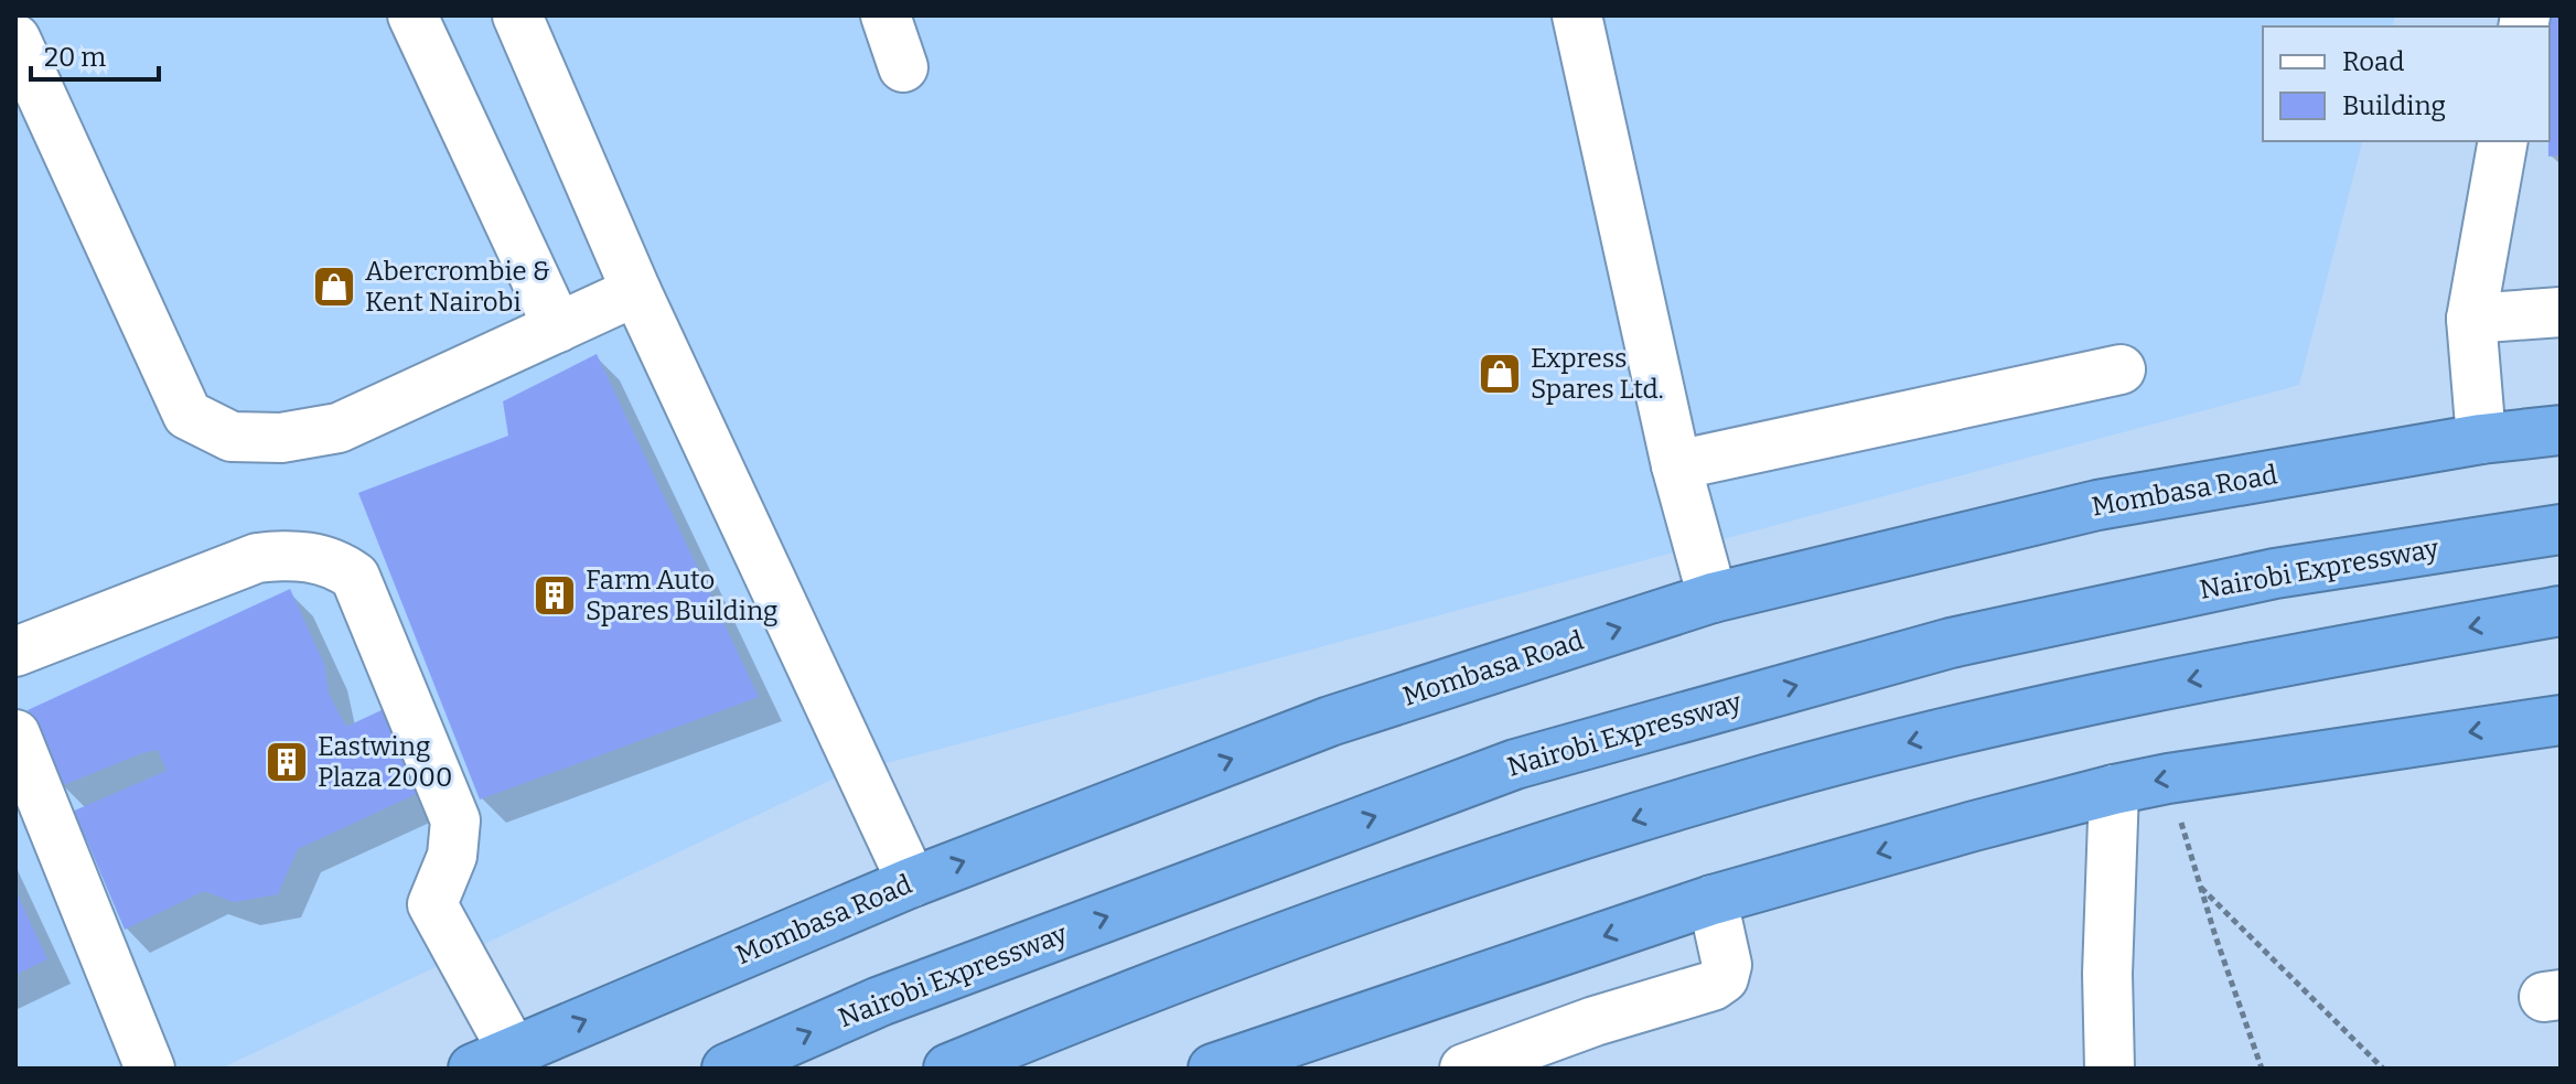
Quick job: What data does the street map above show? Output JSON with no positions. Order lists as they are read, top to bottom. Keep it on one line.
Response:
{"streets":{"highway":["Mombasa Road","Nairobi Expressway"]},"places":{"shop":["Abercrombie & Kent Nairobi","Express Spares Ltd."],"building":["Farm Auto Spares Building","Eastwing Plaza 2000"]},"legend":["Road","Building"],"scale_bar":"20 m"}
